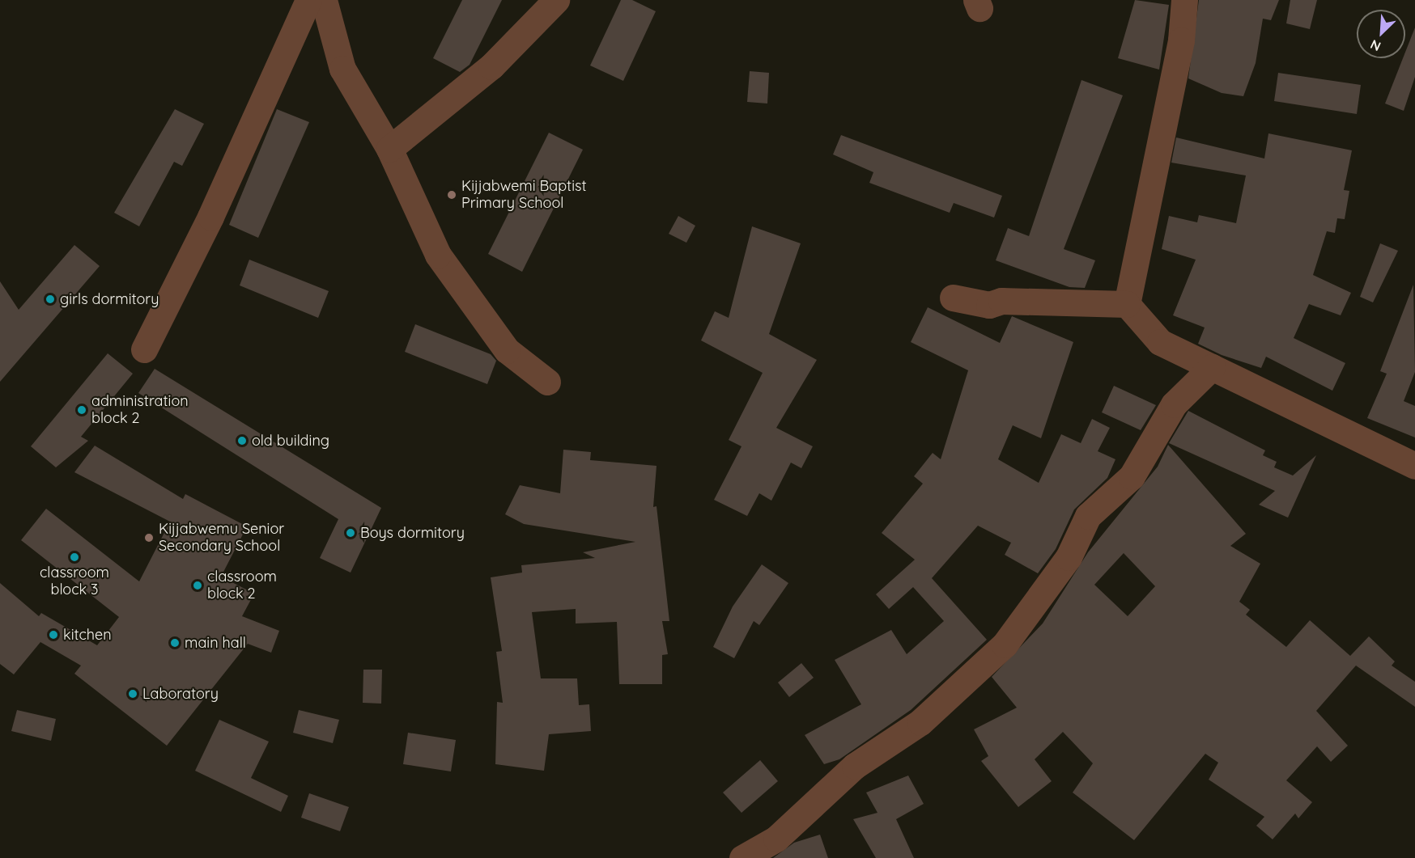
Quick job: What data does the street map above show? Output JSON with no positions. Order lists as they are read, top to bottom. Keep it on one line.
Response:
{"places":["Kijjabwemi Baptist Primary School","girls dormitory","administration block 2","old building","Boys dormitory","Kijjabwemu Senior Secondary School","classroom block 3","classroom block 2","kitchen","main hall","Laboratory"],"north":"bottom left"}
